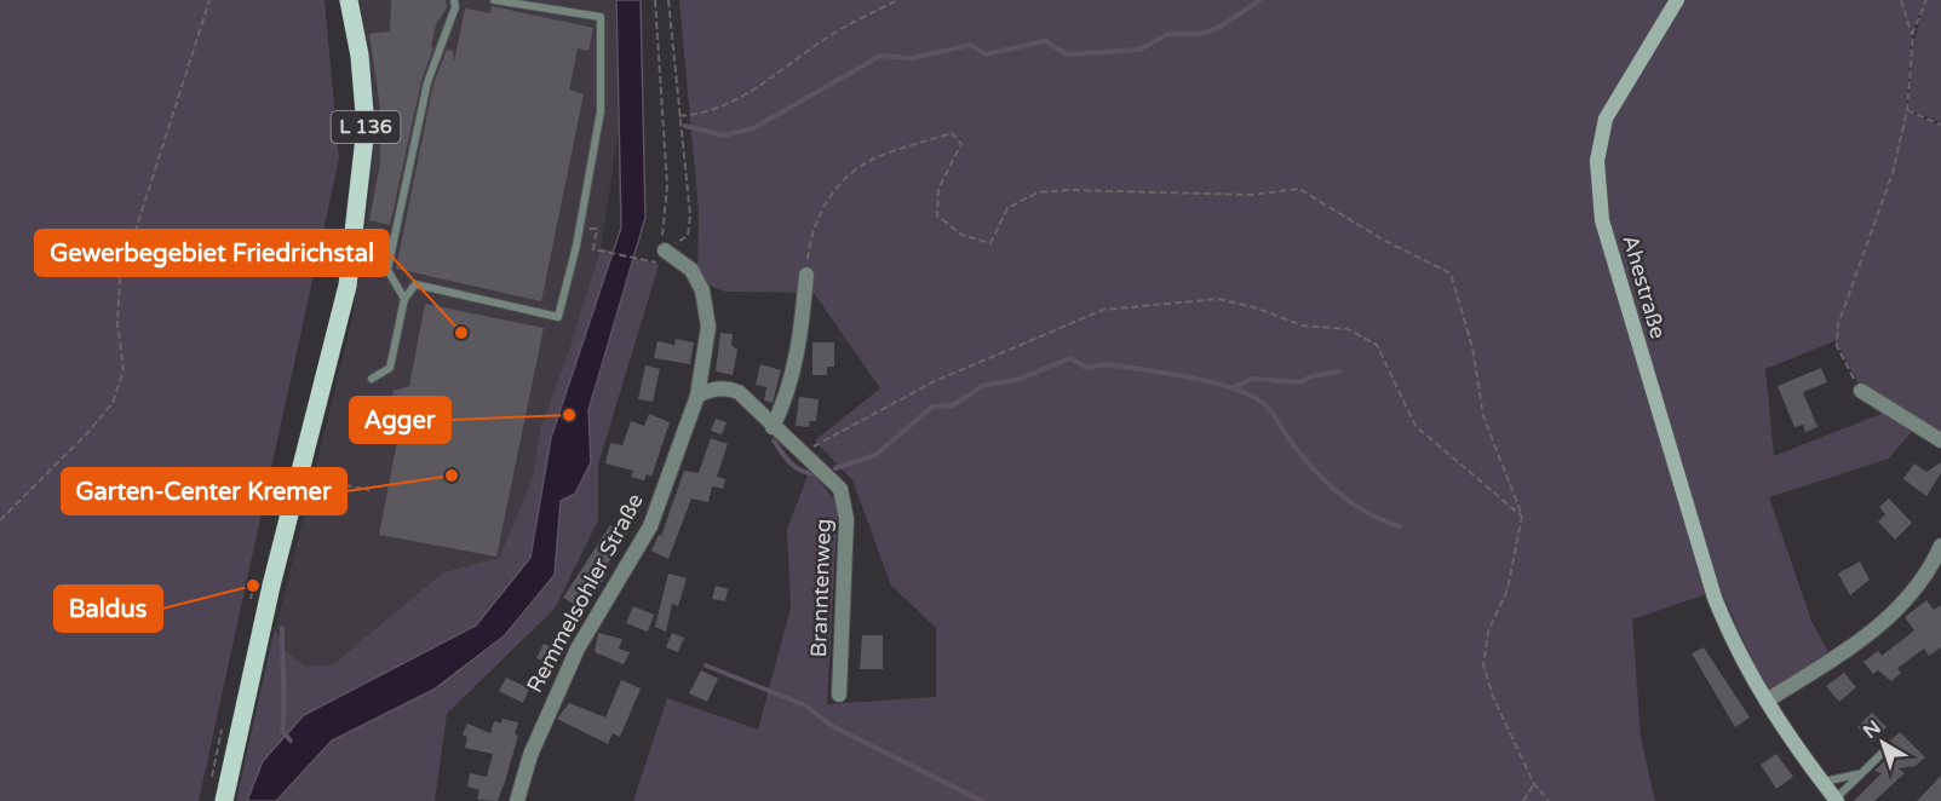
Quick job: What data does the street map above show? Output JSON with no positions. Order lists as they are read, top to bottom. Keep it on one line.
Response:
{"streets":{"main road":["L 136","Ahestraße"],"street":["Branntenweg","Remmelsohler Straße"]},"crossings":[["Branntenweg","Remmelsohler Straße"]],"places":["Gewerbegebiet Friedrichstal","Agger","Garten-Center Kremer","Baldus"],"north":"top left"}
